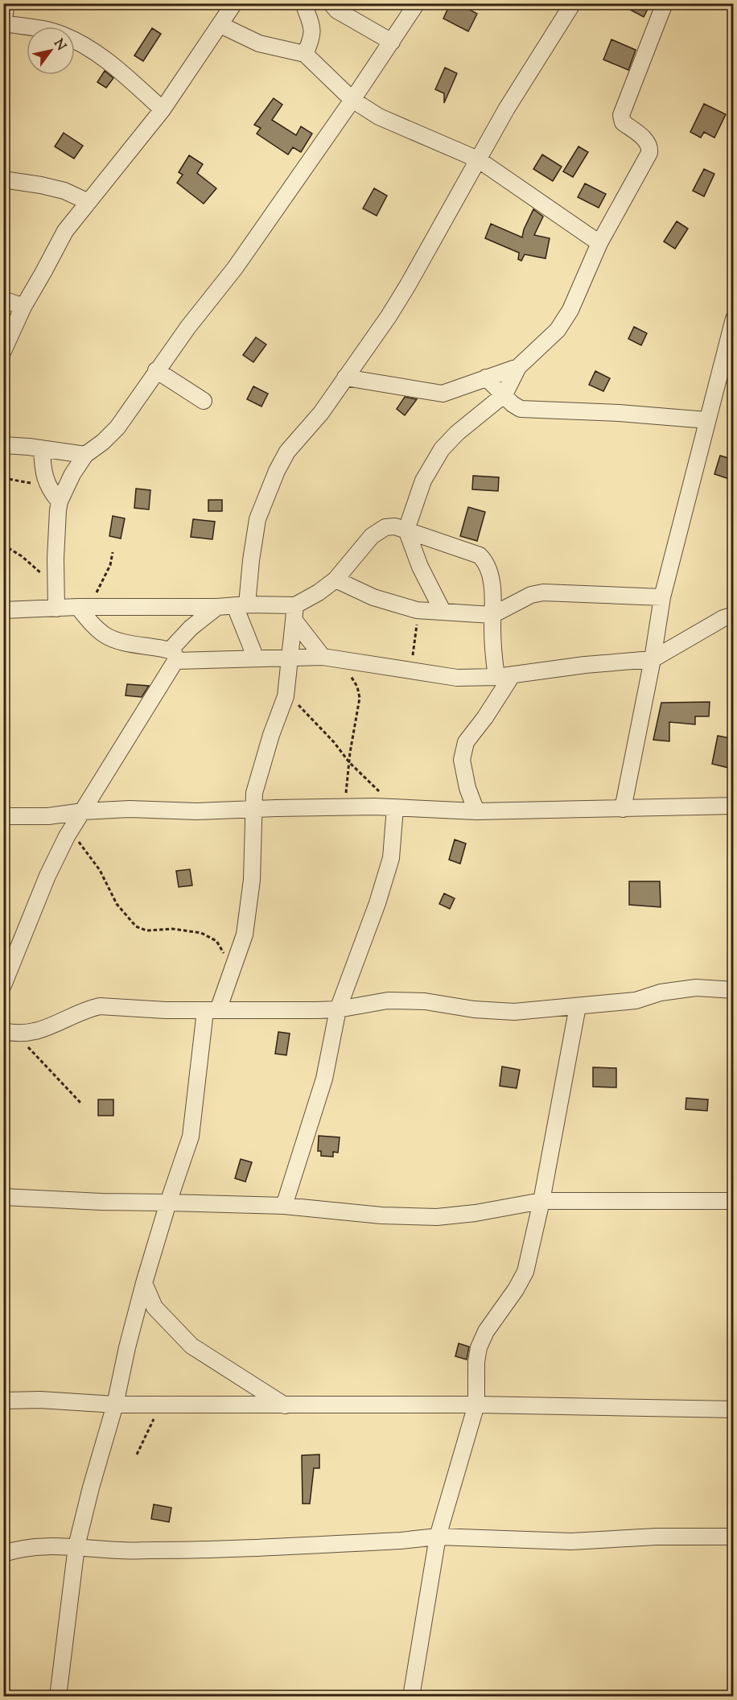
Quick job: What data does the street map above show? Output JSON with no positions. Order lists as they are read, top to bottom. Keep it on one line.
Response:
{"north":"top right"}
